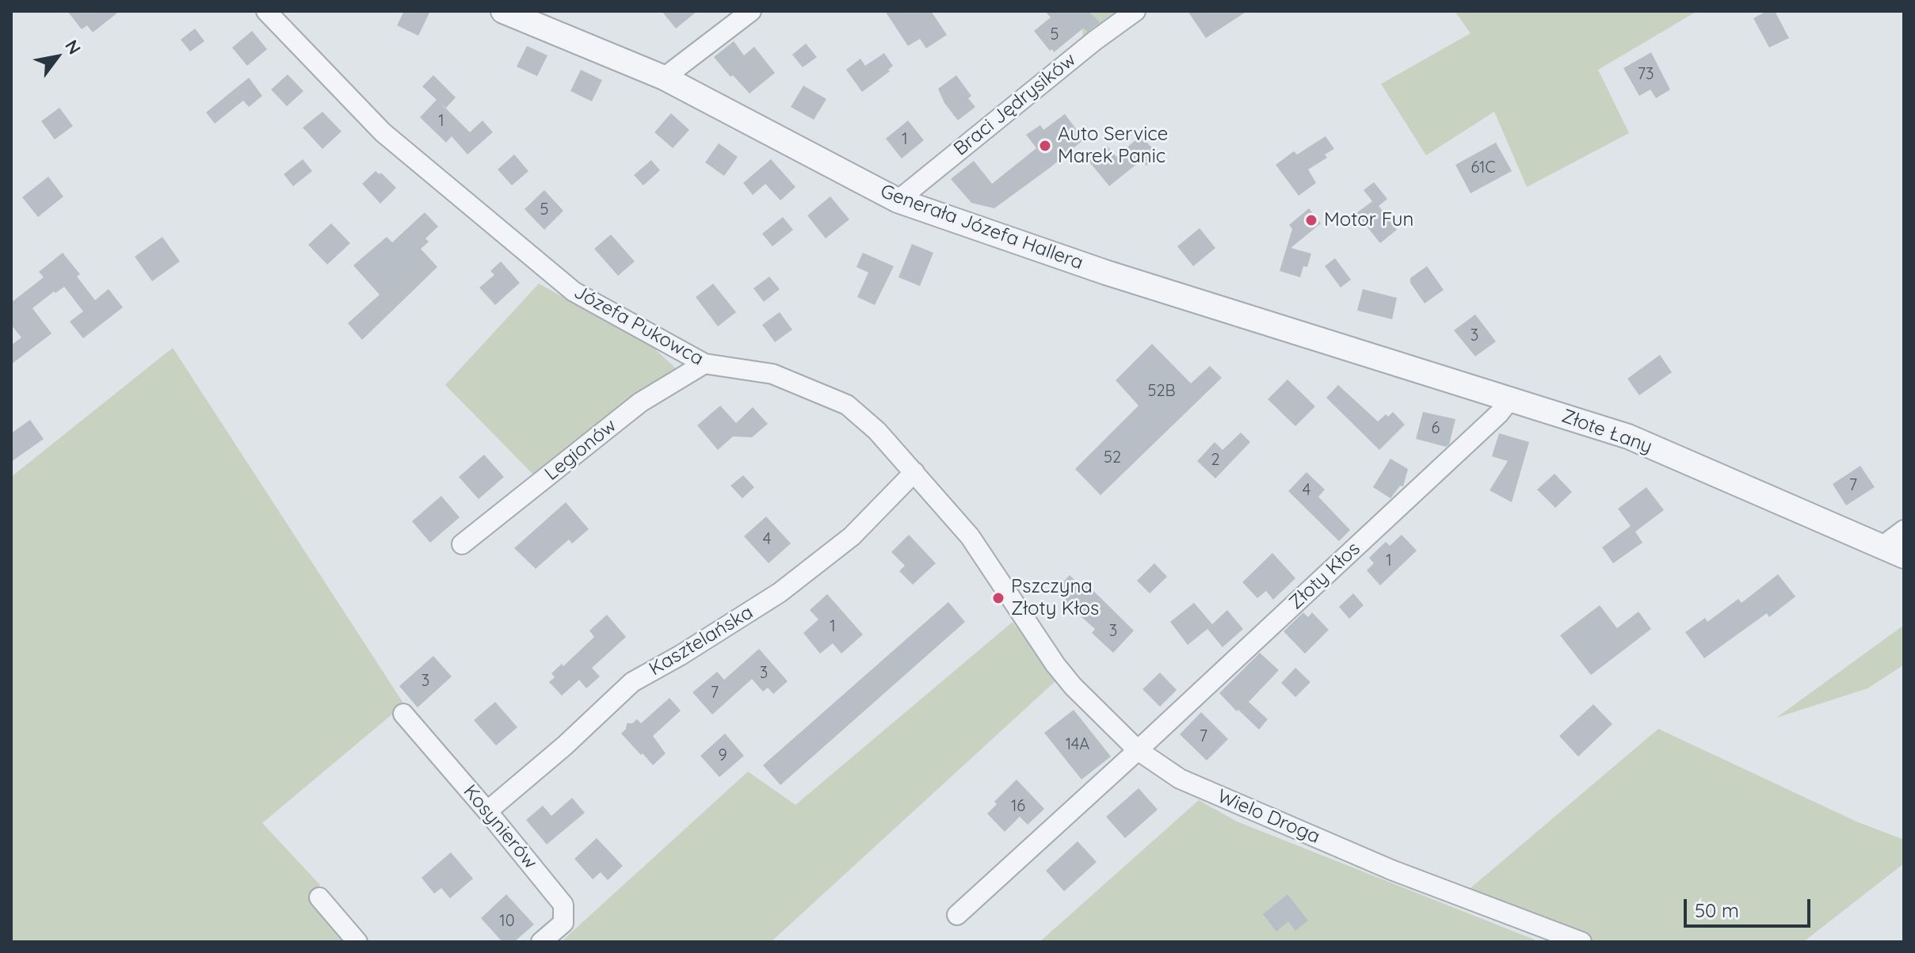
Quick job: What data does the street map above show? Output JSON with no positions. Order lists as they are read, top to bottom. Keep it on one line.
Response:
{"streets":{"street":["Braci Jędrysików","Generała Józefa Hallera","Józefa Pukowca","Złote Łany","Legionów","Złoty Kłos","Kasztelańska","Wielo Droga","Kosynierów"]},"crossings":[["Braci Jędrysików","Generała Józefa Hallera"],["Generała Józefa Hallera","Złote Łany"],["Józefa Pukowca","Legionów"],["Józefa Pukowca","Kasztelańska"],["Józefa Pukowca","Wielo Droga"],["Złote Łany","Złoty Kłos"],["Złoty Kłos","Wielo Droga"],["Kasztelańska","Kosynierów"]],"places":["Auto Service Marek Panic","Motor Fun","Pszczyna Złoty Kłos"],"house_numbers":["5","73","1","1","61C","5","3","52B","6","52","2","7","4","4","1","1","3","3","3","7","7","14A","9","16","10"],"scale_bar":"50 m","north":"top right"}
